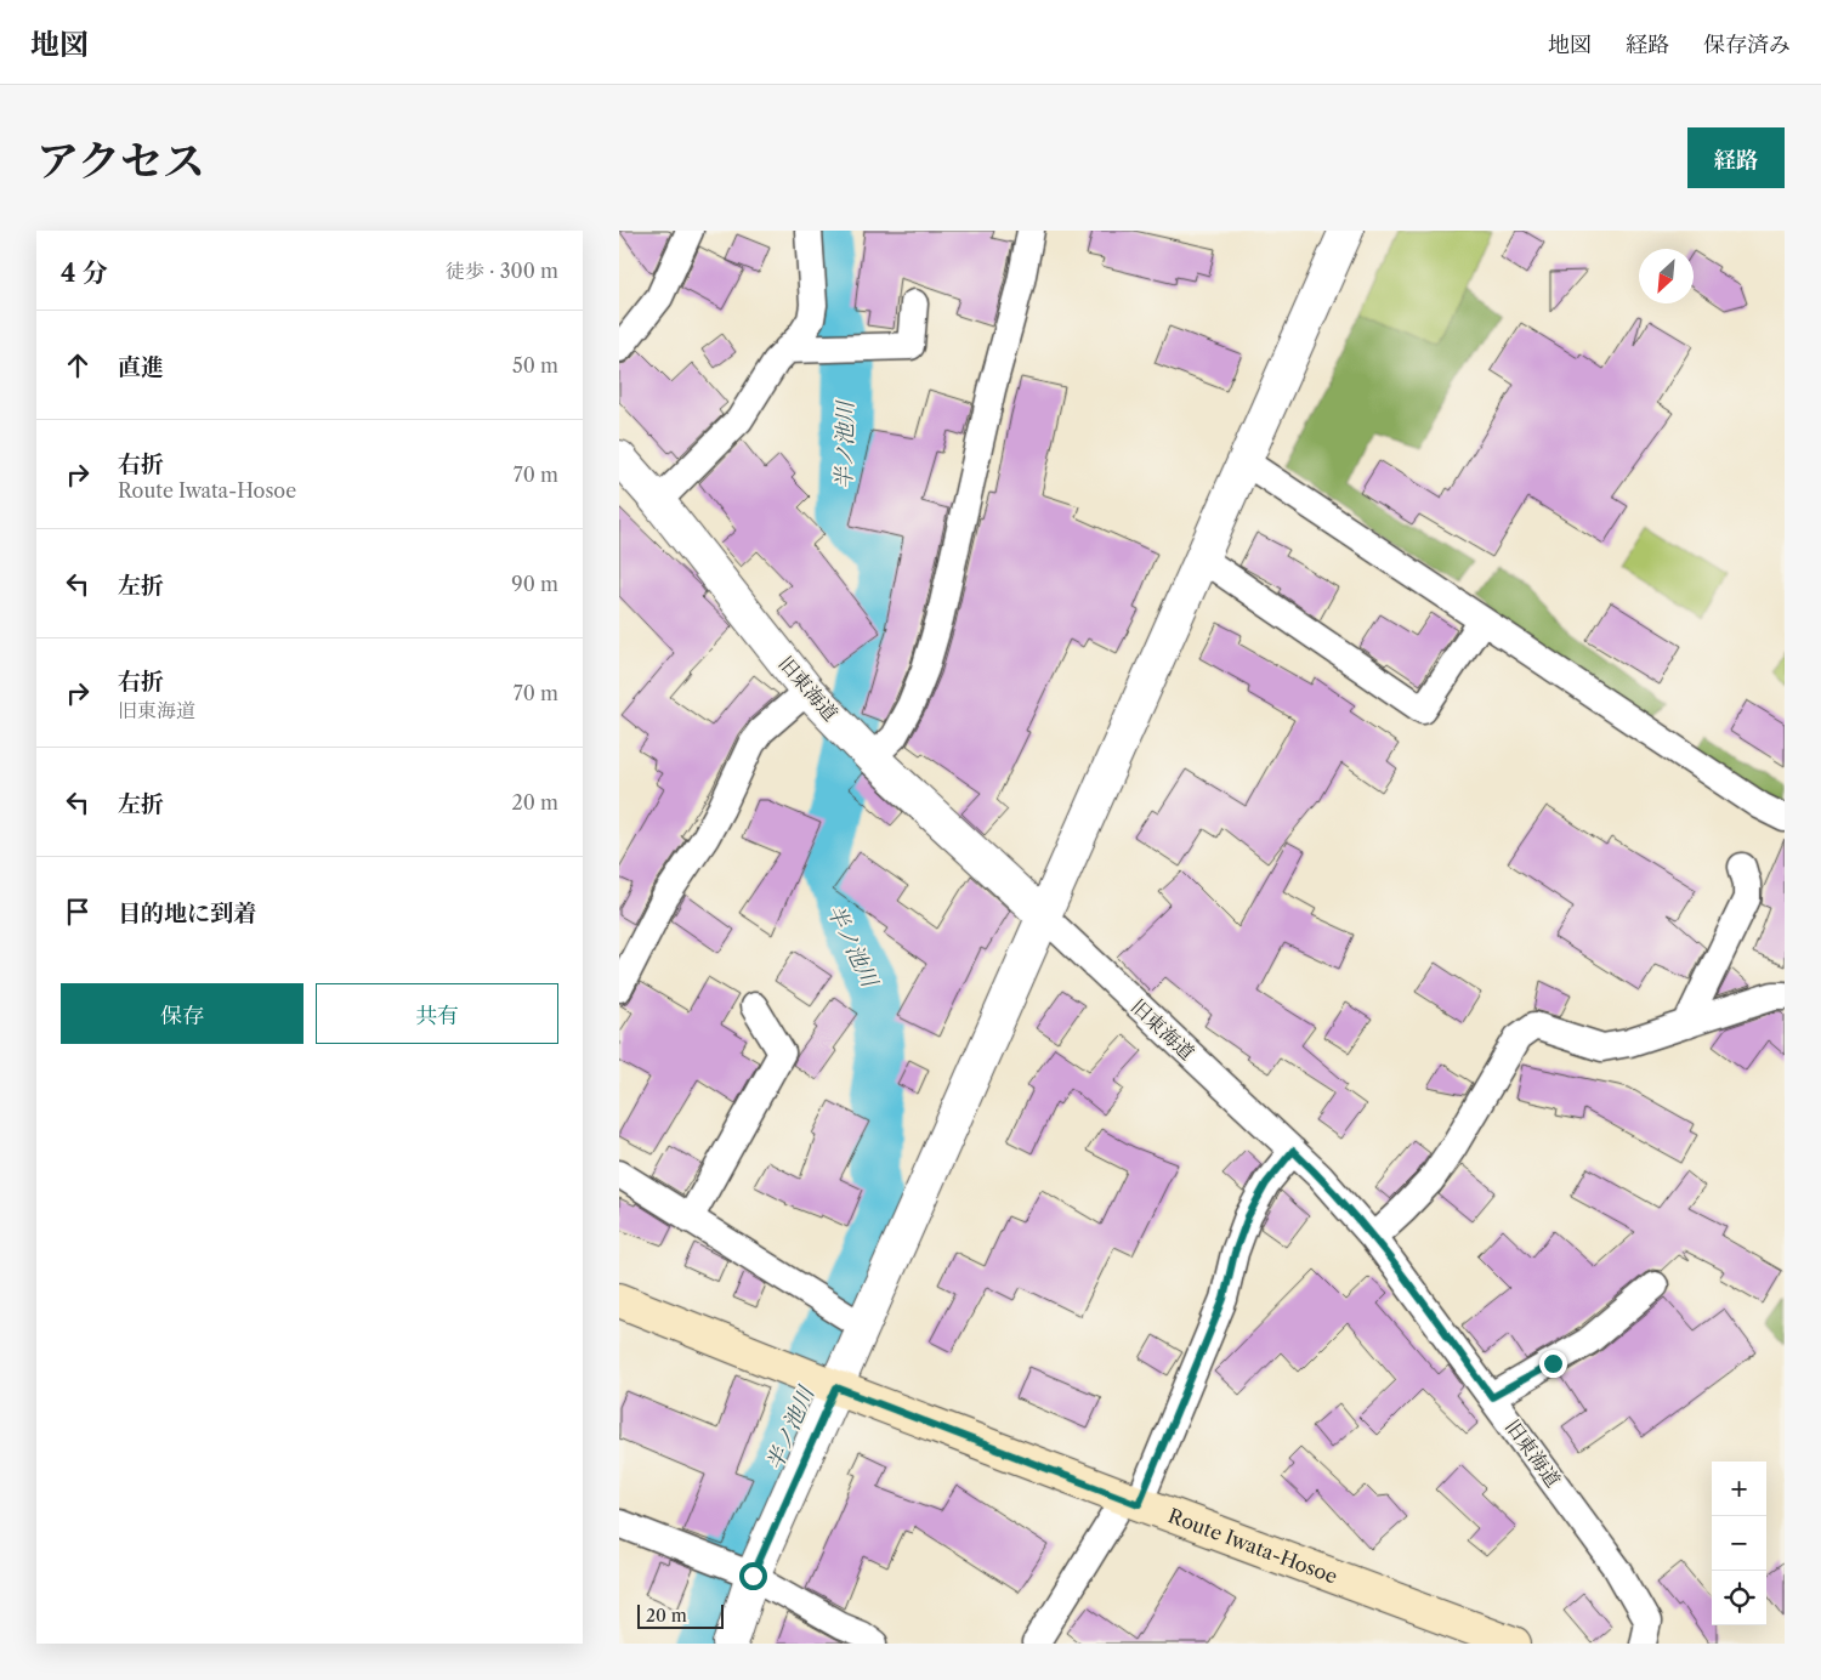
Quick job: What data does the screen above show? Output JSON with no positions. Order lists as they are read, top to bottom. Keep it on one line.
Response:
{"streets":{"main road":["Route Iwata-Hosoe"],"street":["旧東海道"]},"water":["半ノ池川"],"scale_bar":"20 m","north":"bottom left","page":{"header":"地図","nav":["地図","経路","保存済み"],"title":"アクセス","buttons":["経路",["保存","共有"]],"heading":["4 分","徒歩 · 300 m"],"list":[["直進","50 m"],["右折","Route Iwata-Hosoe","70 m"],["左折","90 m"],["右折","旧東海道","70 m"],["左折","20 m"],"目的地に到着"],"map_buttons":["+","−"],"scale":"20 m"}}
